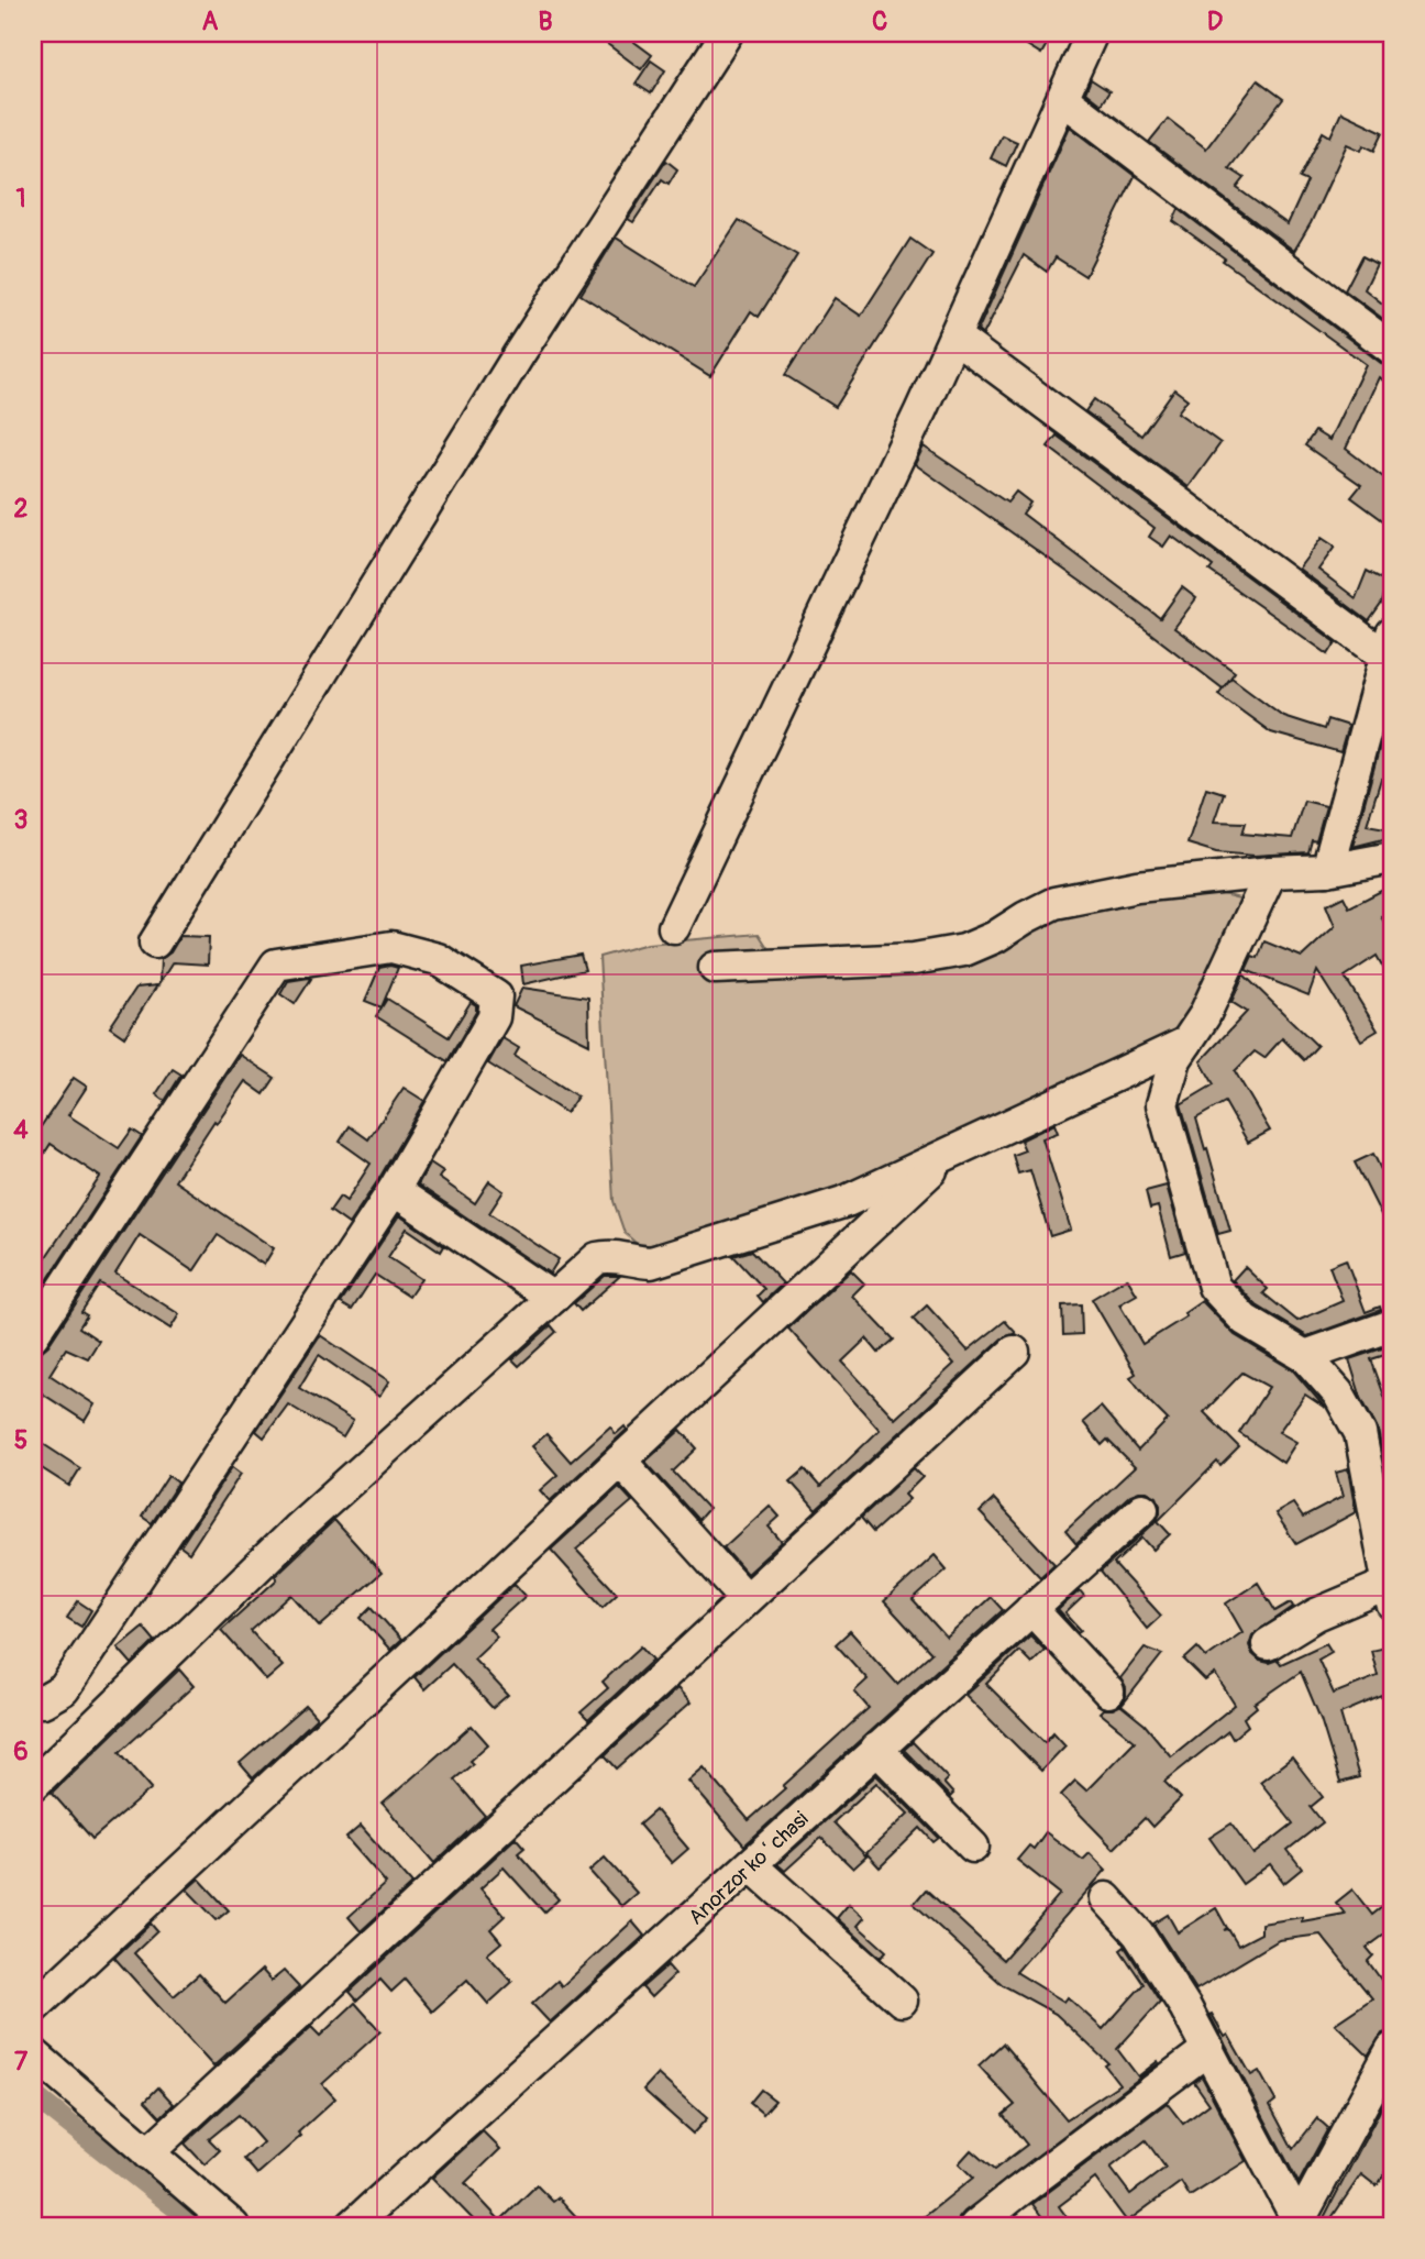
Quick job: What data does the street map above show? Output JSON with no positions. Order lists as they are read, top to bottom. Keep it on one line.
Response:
{"streets":{"street":["Anorzor koʻchasi"]},"grid":{"columns":["A","B","C","D"],"rows":["1","2","3","4","5","6","7"]}}
